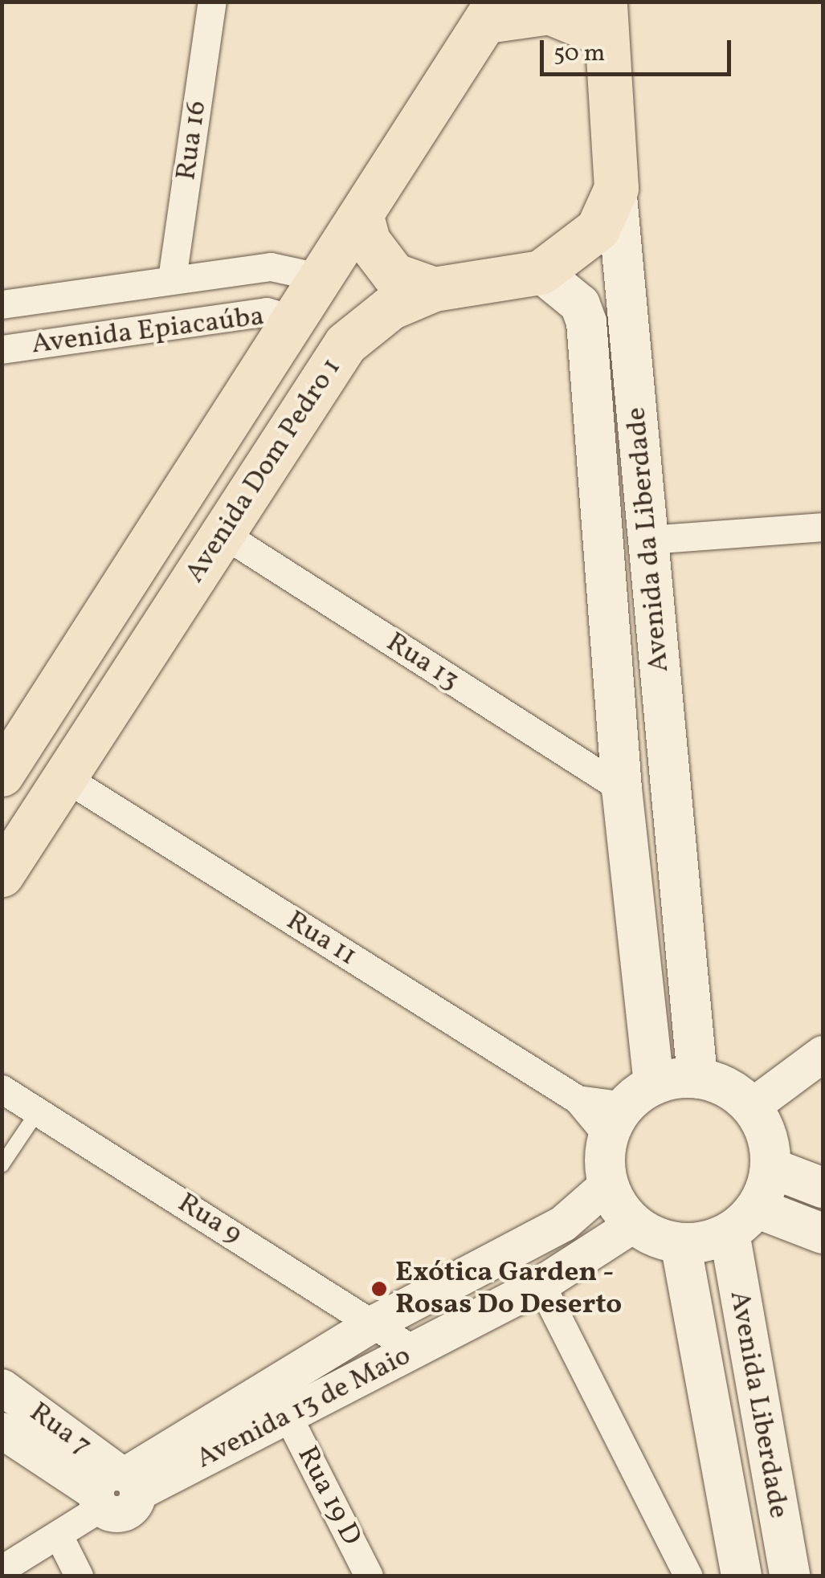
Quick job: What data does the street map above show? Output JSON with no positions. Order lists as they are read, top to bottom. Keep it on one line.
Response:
{"streets":{"highway":["Avenida Dom Pedro 1","Avenida da Liberdade"],"main road":["Avenida Liberdade"],"street":["Rua 16","Avenida Epiacaúba","Rua 13","Rua 11","Rua 9","Avenida 13 de Maio","Rua 7","Rua 19 D"]},"crossings":[["Rua 16","Avenida Epiacaúba"],["Avenida Epiacaúba","Avenida Dom Pedro 1"],["Avenida Dom Pedro 1","Avenida da Liberdade"],["Avenida Dom Pedro 1","Rua 13"],["Avenida Dom Pedro 1","Rua 11"],["Avenida da Liberdade","Rua 13"],["Avenida da Liberdade","Rua 11"],["Avenida da Liberdade","Avenida Liberdade"],["Avenida da Liberdade","Avenida 13 de Maio"],["Rua 11","Avenida Liberdade"],["Rua 11","Avenida 13 de Maio"],["Rua 9","Avenida 13 de Maio"],["Avenida Liberdade","Avenida 13 de Maio"],["Avenida 13 de Maio","Rua 7"],["Avenida 13 de Maio","Rua 19 D"]],"places":["Exótica Garden - Rosas Do Deserto"],"scale_bar":"50 m"}
